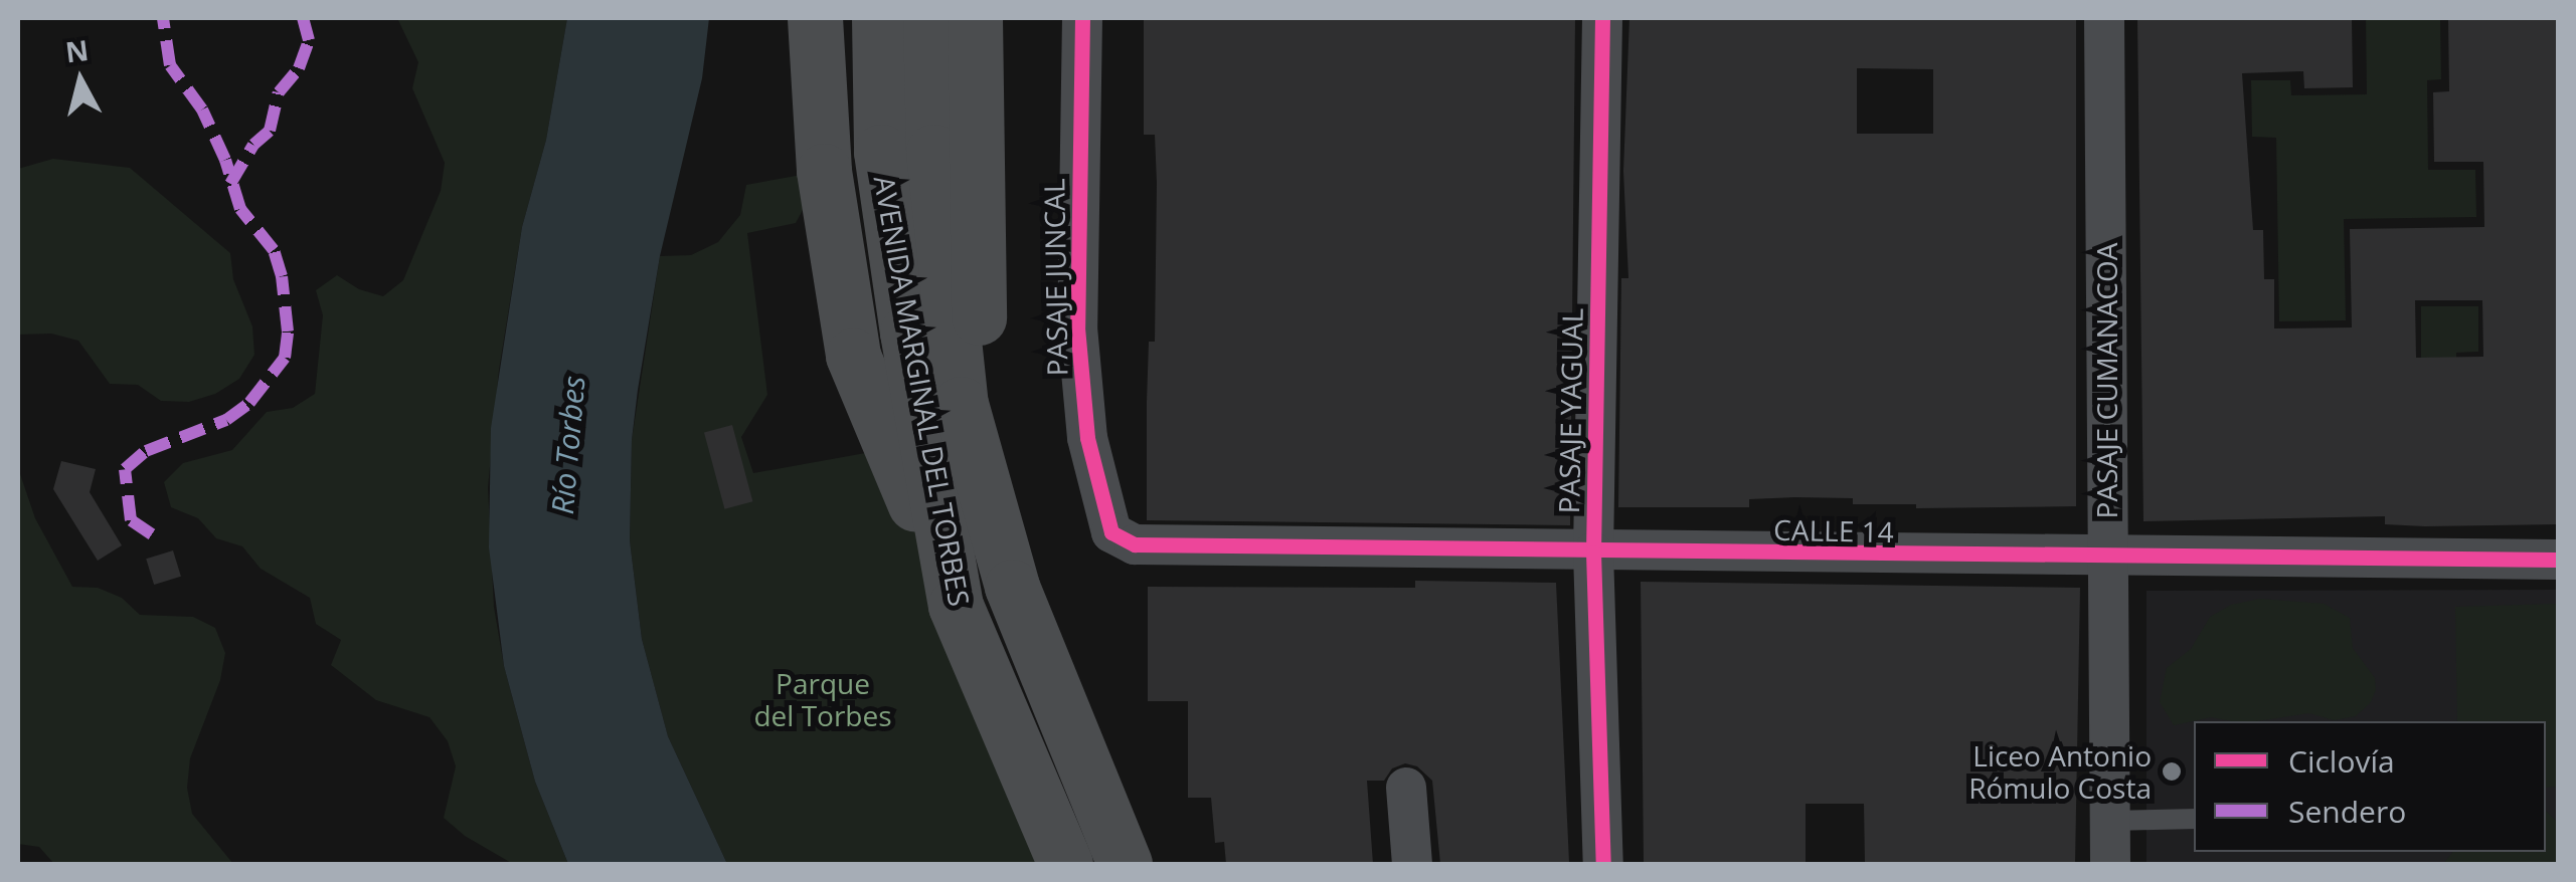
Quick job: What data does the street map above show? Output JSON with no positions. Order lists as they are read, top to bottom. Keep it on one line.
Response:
{"streets":{"highway":["AVENIDA MARGINAL DEL TORBES"],"street":["PASAJE JUNCAL","PASAJE CUMANACOA","PASAJE YAGUAL","CALLE 14"]},"crossings":[["PASAJE JUNCAL","CALLE 14"],["PASAJE CUMANACOA","CALLE 14"],["PASAJE YAGUAL","CALLE 14"]],"water":["Río Torbes"],"parks":["Parque del Torbes"],"places":["Liceo Antonio Rómulo Costa"],"legend":["Ciclovía","Sendero"],"north":"top"}
